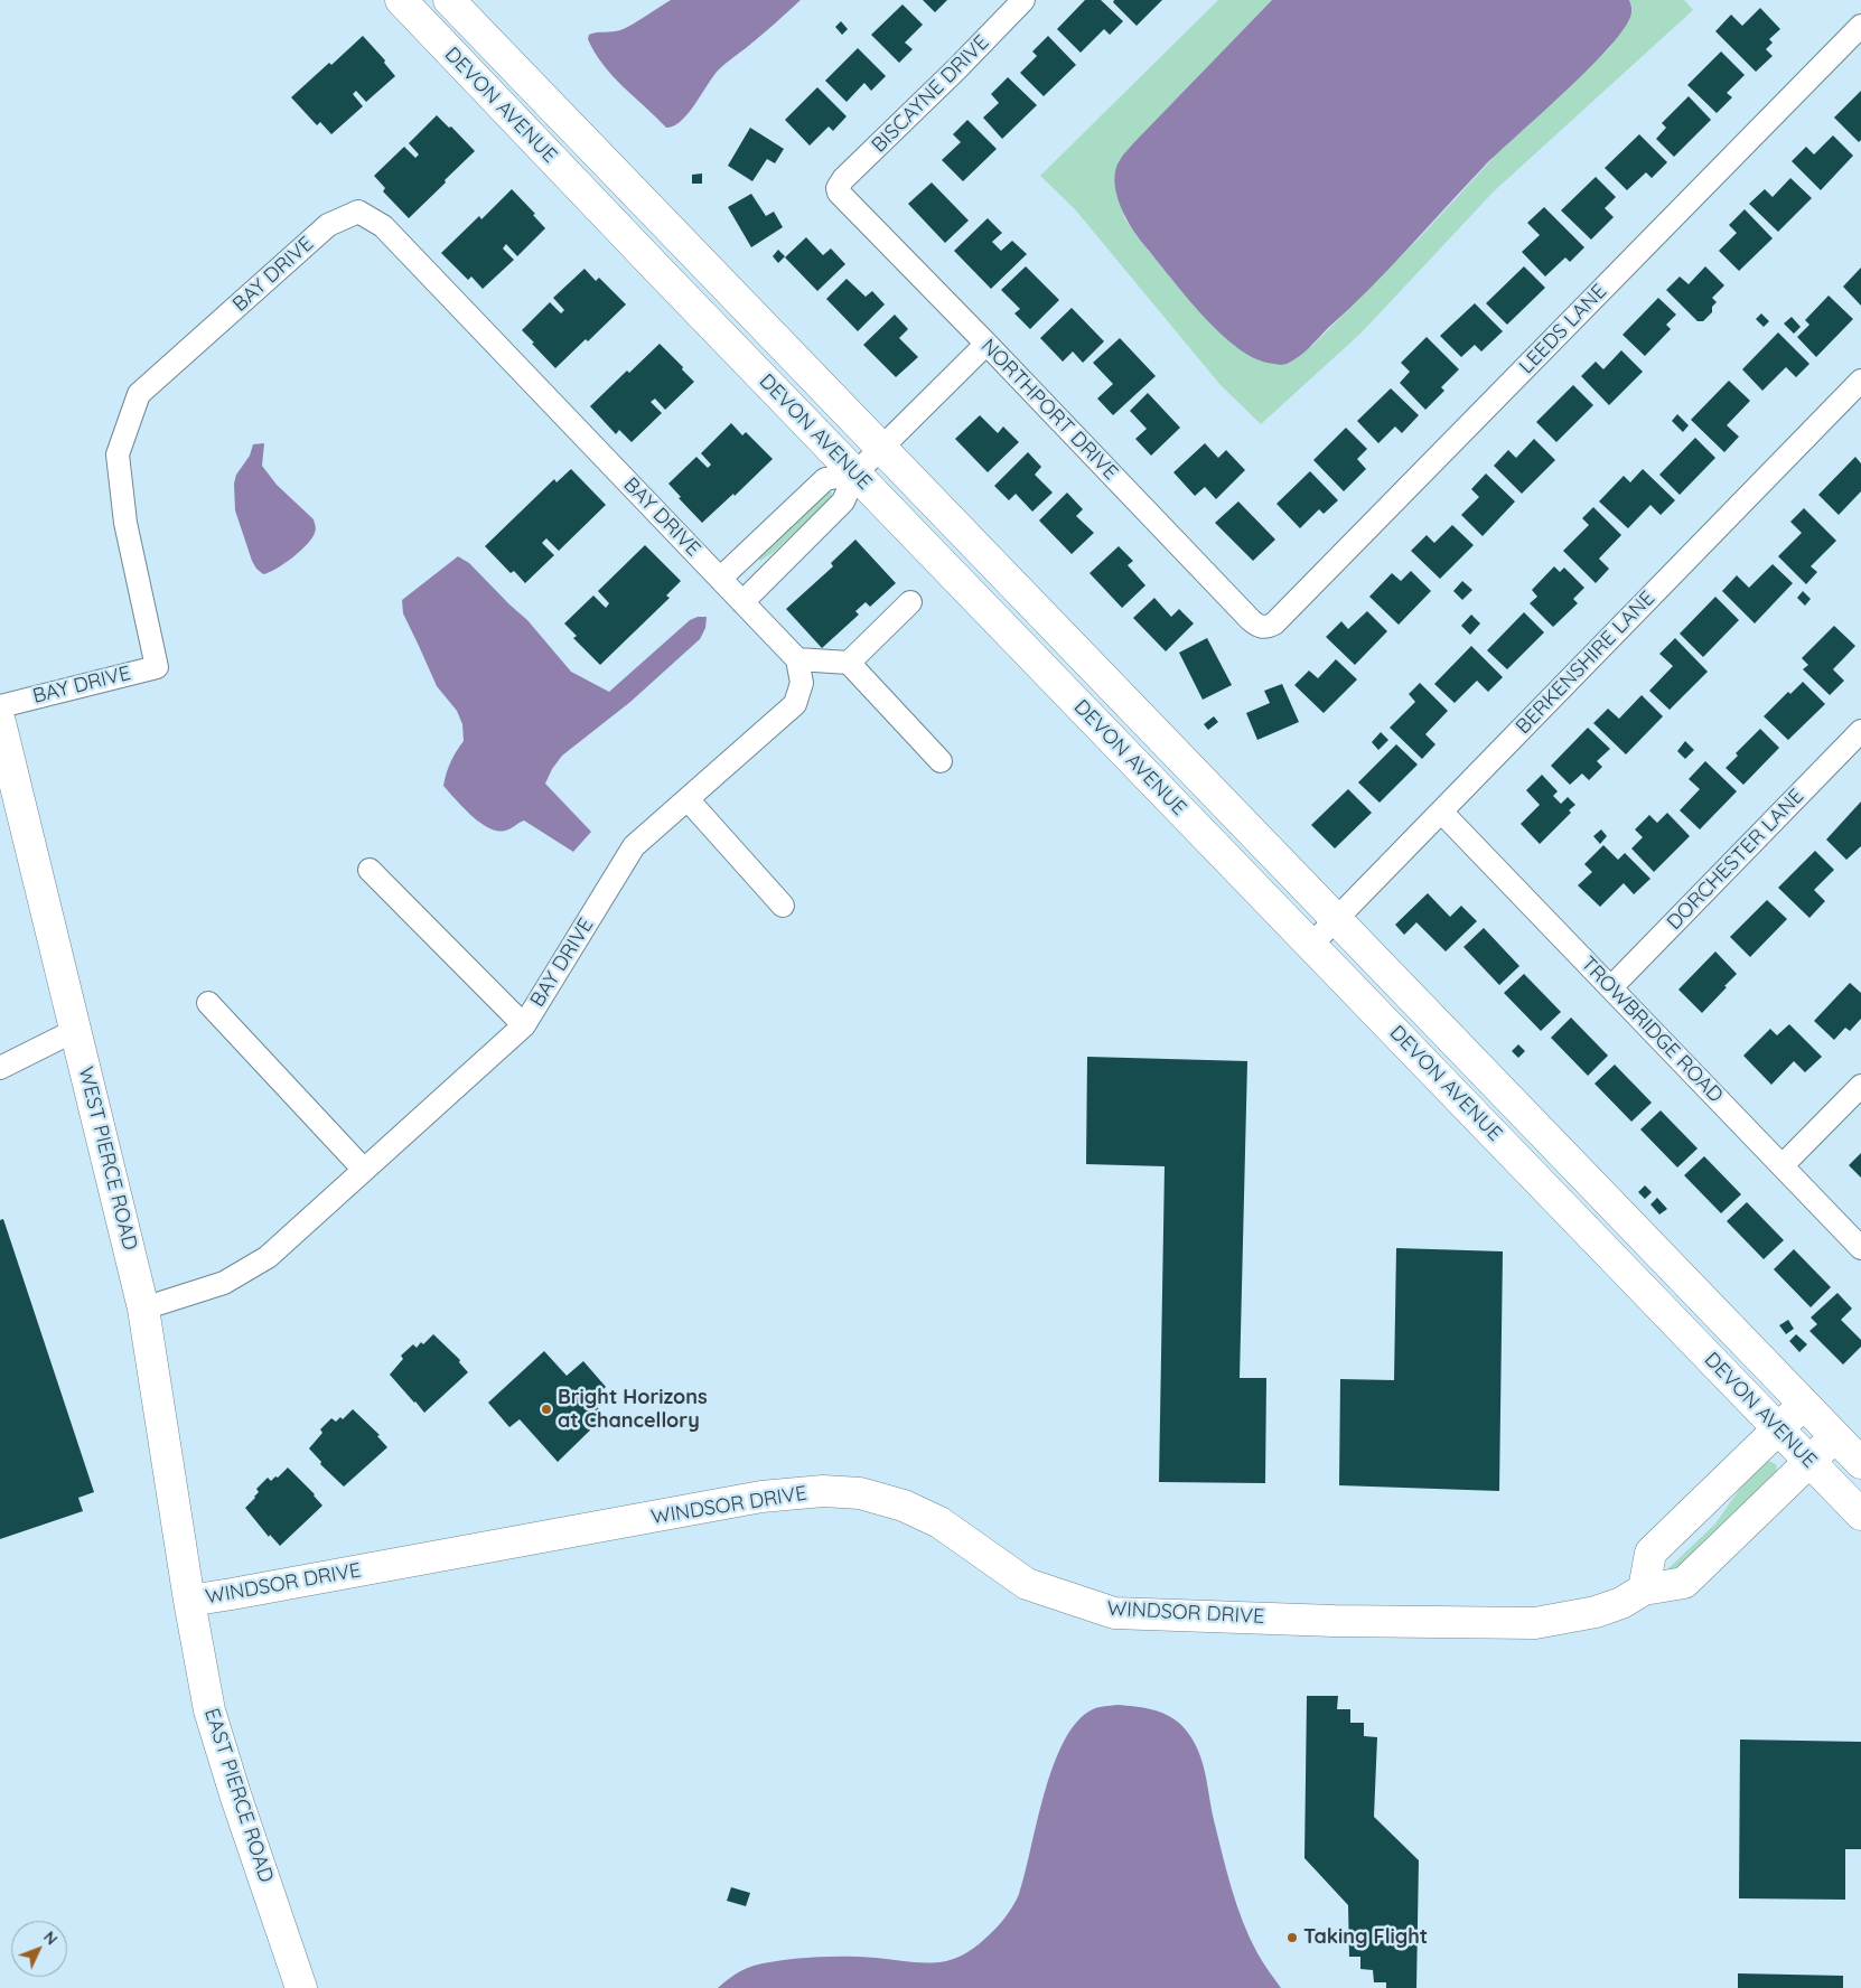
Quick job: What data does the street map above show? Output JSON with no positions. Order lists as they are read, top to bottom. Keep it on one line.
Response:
{"streets":{"main road":["DEVON AVENUE","WEST PIERCE ROAD","WINDSOR DRIVE","EAST PIERCE ROAD"],"street":["BISCAYNE DRIVE","BAY DRIVE","LEEDS LANE","NORTHPORT DRIVE","BERKENSHIRE LANE","DORCHESTER LANE","TROWBRIDGE ROAD"]},"crossings":[["BISCAYNE DRIVE","NORTHPORT DRIVE"],["DEVON AVENUE","BERKENSHIRE LANE"],["DEVON AVENUE","WINDSOR DRIVE"],["BAY DRIVE","WEST PIERCE ROAD"],["LEEDS LANE","NORTHPORT DRIVE"],["BERKENSHIRE LANE","TROWBRIDGE ROAD"],["DORCHESTER LANE","TROWBRIDGE ROAD"],["WEST PIERCE ROAD","WINDSOR DRIVE"],["WEST PIERCE ROAD","EAST PIERCE ROAD"],["WINDSOR DRIVE","EAST PIERCE ROAD"]],"places":["Bright Horizons at Chancellory","Taking Flight"],"north":"top right"}
